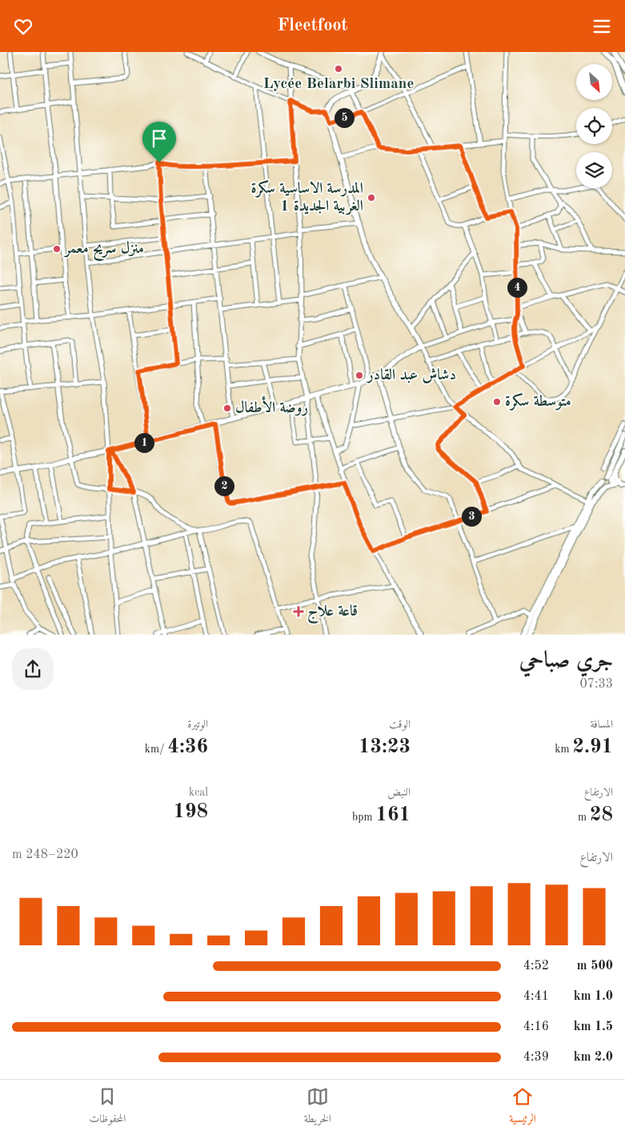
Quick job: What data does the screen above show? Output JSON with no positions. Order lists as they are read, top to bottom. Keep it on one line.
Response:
{"places":{"other":["Lycée Belarbi Slimane","المدرسة الاساسية سكرة الغربية الجديدة 1","منزل سريح معمر","دشاش عبد القادر","متوسطة سكرة","روضة الأطفال"],"health":["قاعة علاج"]},"north":"bottom right","page":{"header":"Fleetfoot","pins":["5","4","1","2","3"],"heading":["جري صباحي","07:33"],"stats":[["المسافة","2.91 km"],["الوقت","13:23"],["الوتيرة","4:36 /km"],["الارتفاع","28 m"],["النبض","161 bpm"],["kcal","198"]],"chart":["الارتفاع","220–248 m"],"list":[{"name":"500 m","note":"4:52"},{"name":"1.0 km","note":"4:41"},{"name":"1.5 km","note":"4:16"},{"name":"2.0 km","note":"4:39"}],"tabs":["الرئيسية","الخريطة","المحفوظات"]}}
